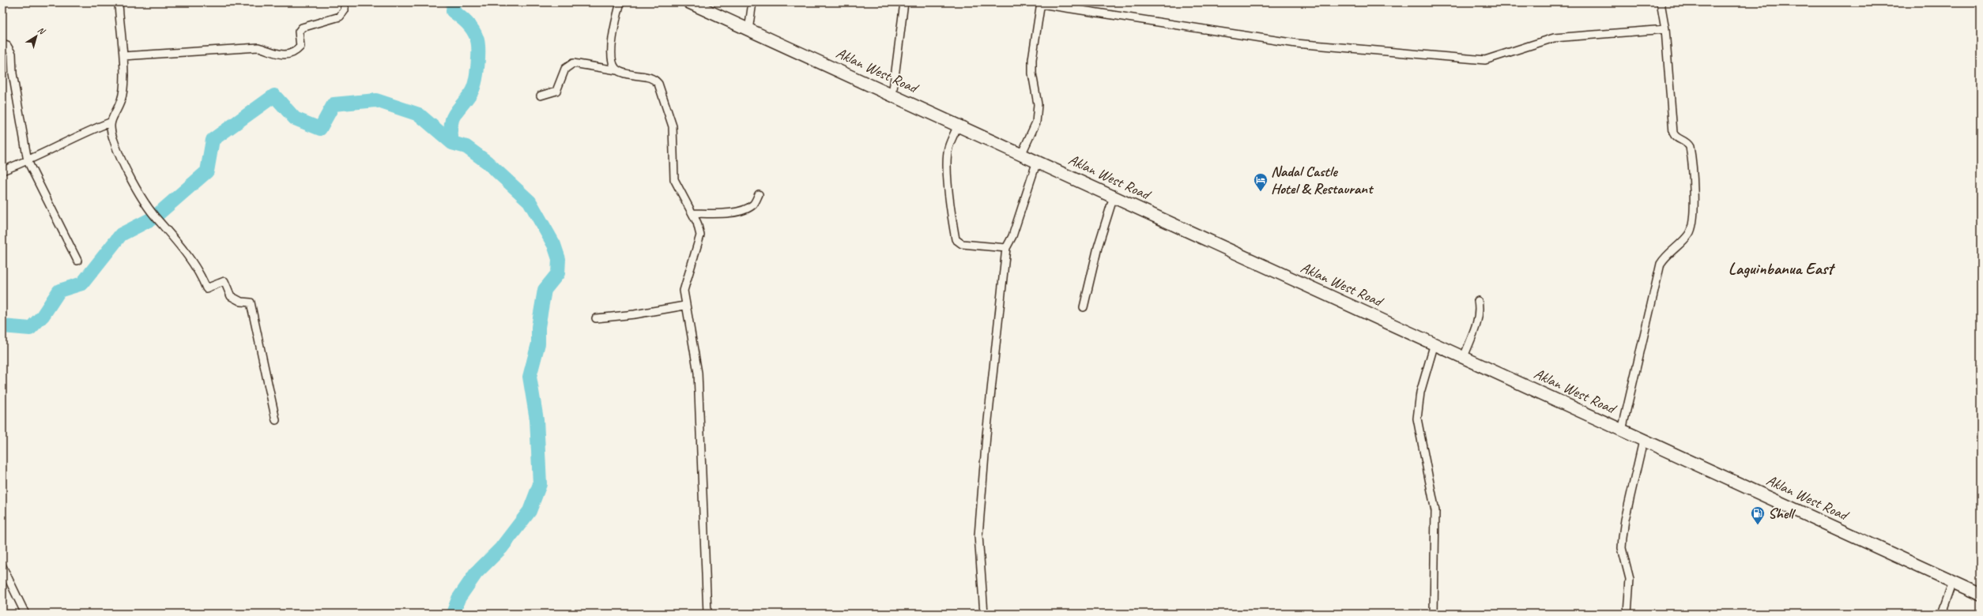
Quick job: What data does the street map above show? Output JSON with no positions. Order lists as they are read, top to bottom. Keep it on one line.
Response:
{"streets":{"main road":["Aklan West Road"]},"districts":["Laguinbanua East"],"places":{"hotel":["Nadal Castle Hotel & Restaurant"],"fuel station":["Shell"]},"north":"top right"}
